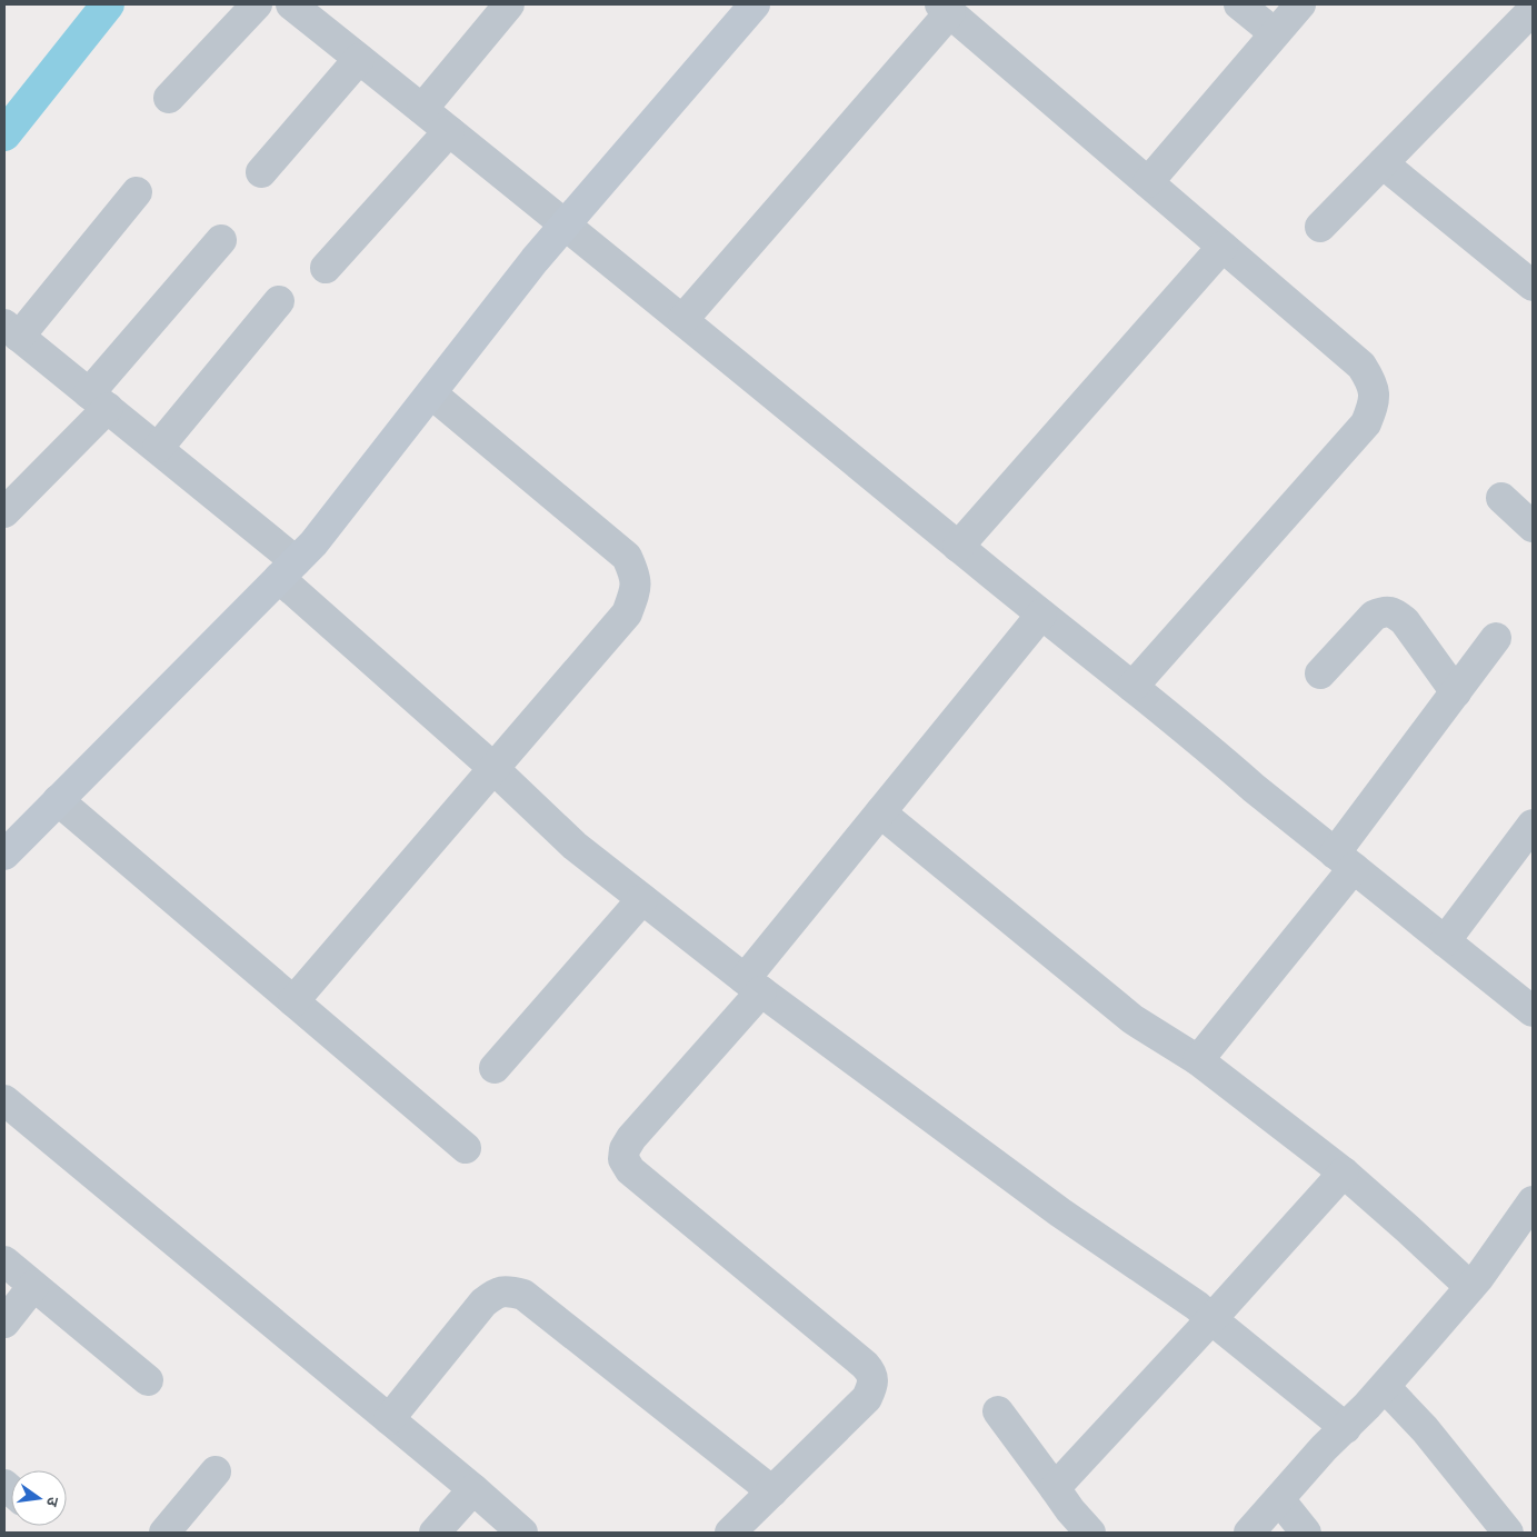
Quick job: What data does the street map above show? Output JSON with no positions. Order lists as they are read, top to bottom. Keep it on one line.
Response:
{"north":"right"}
